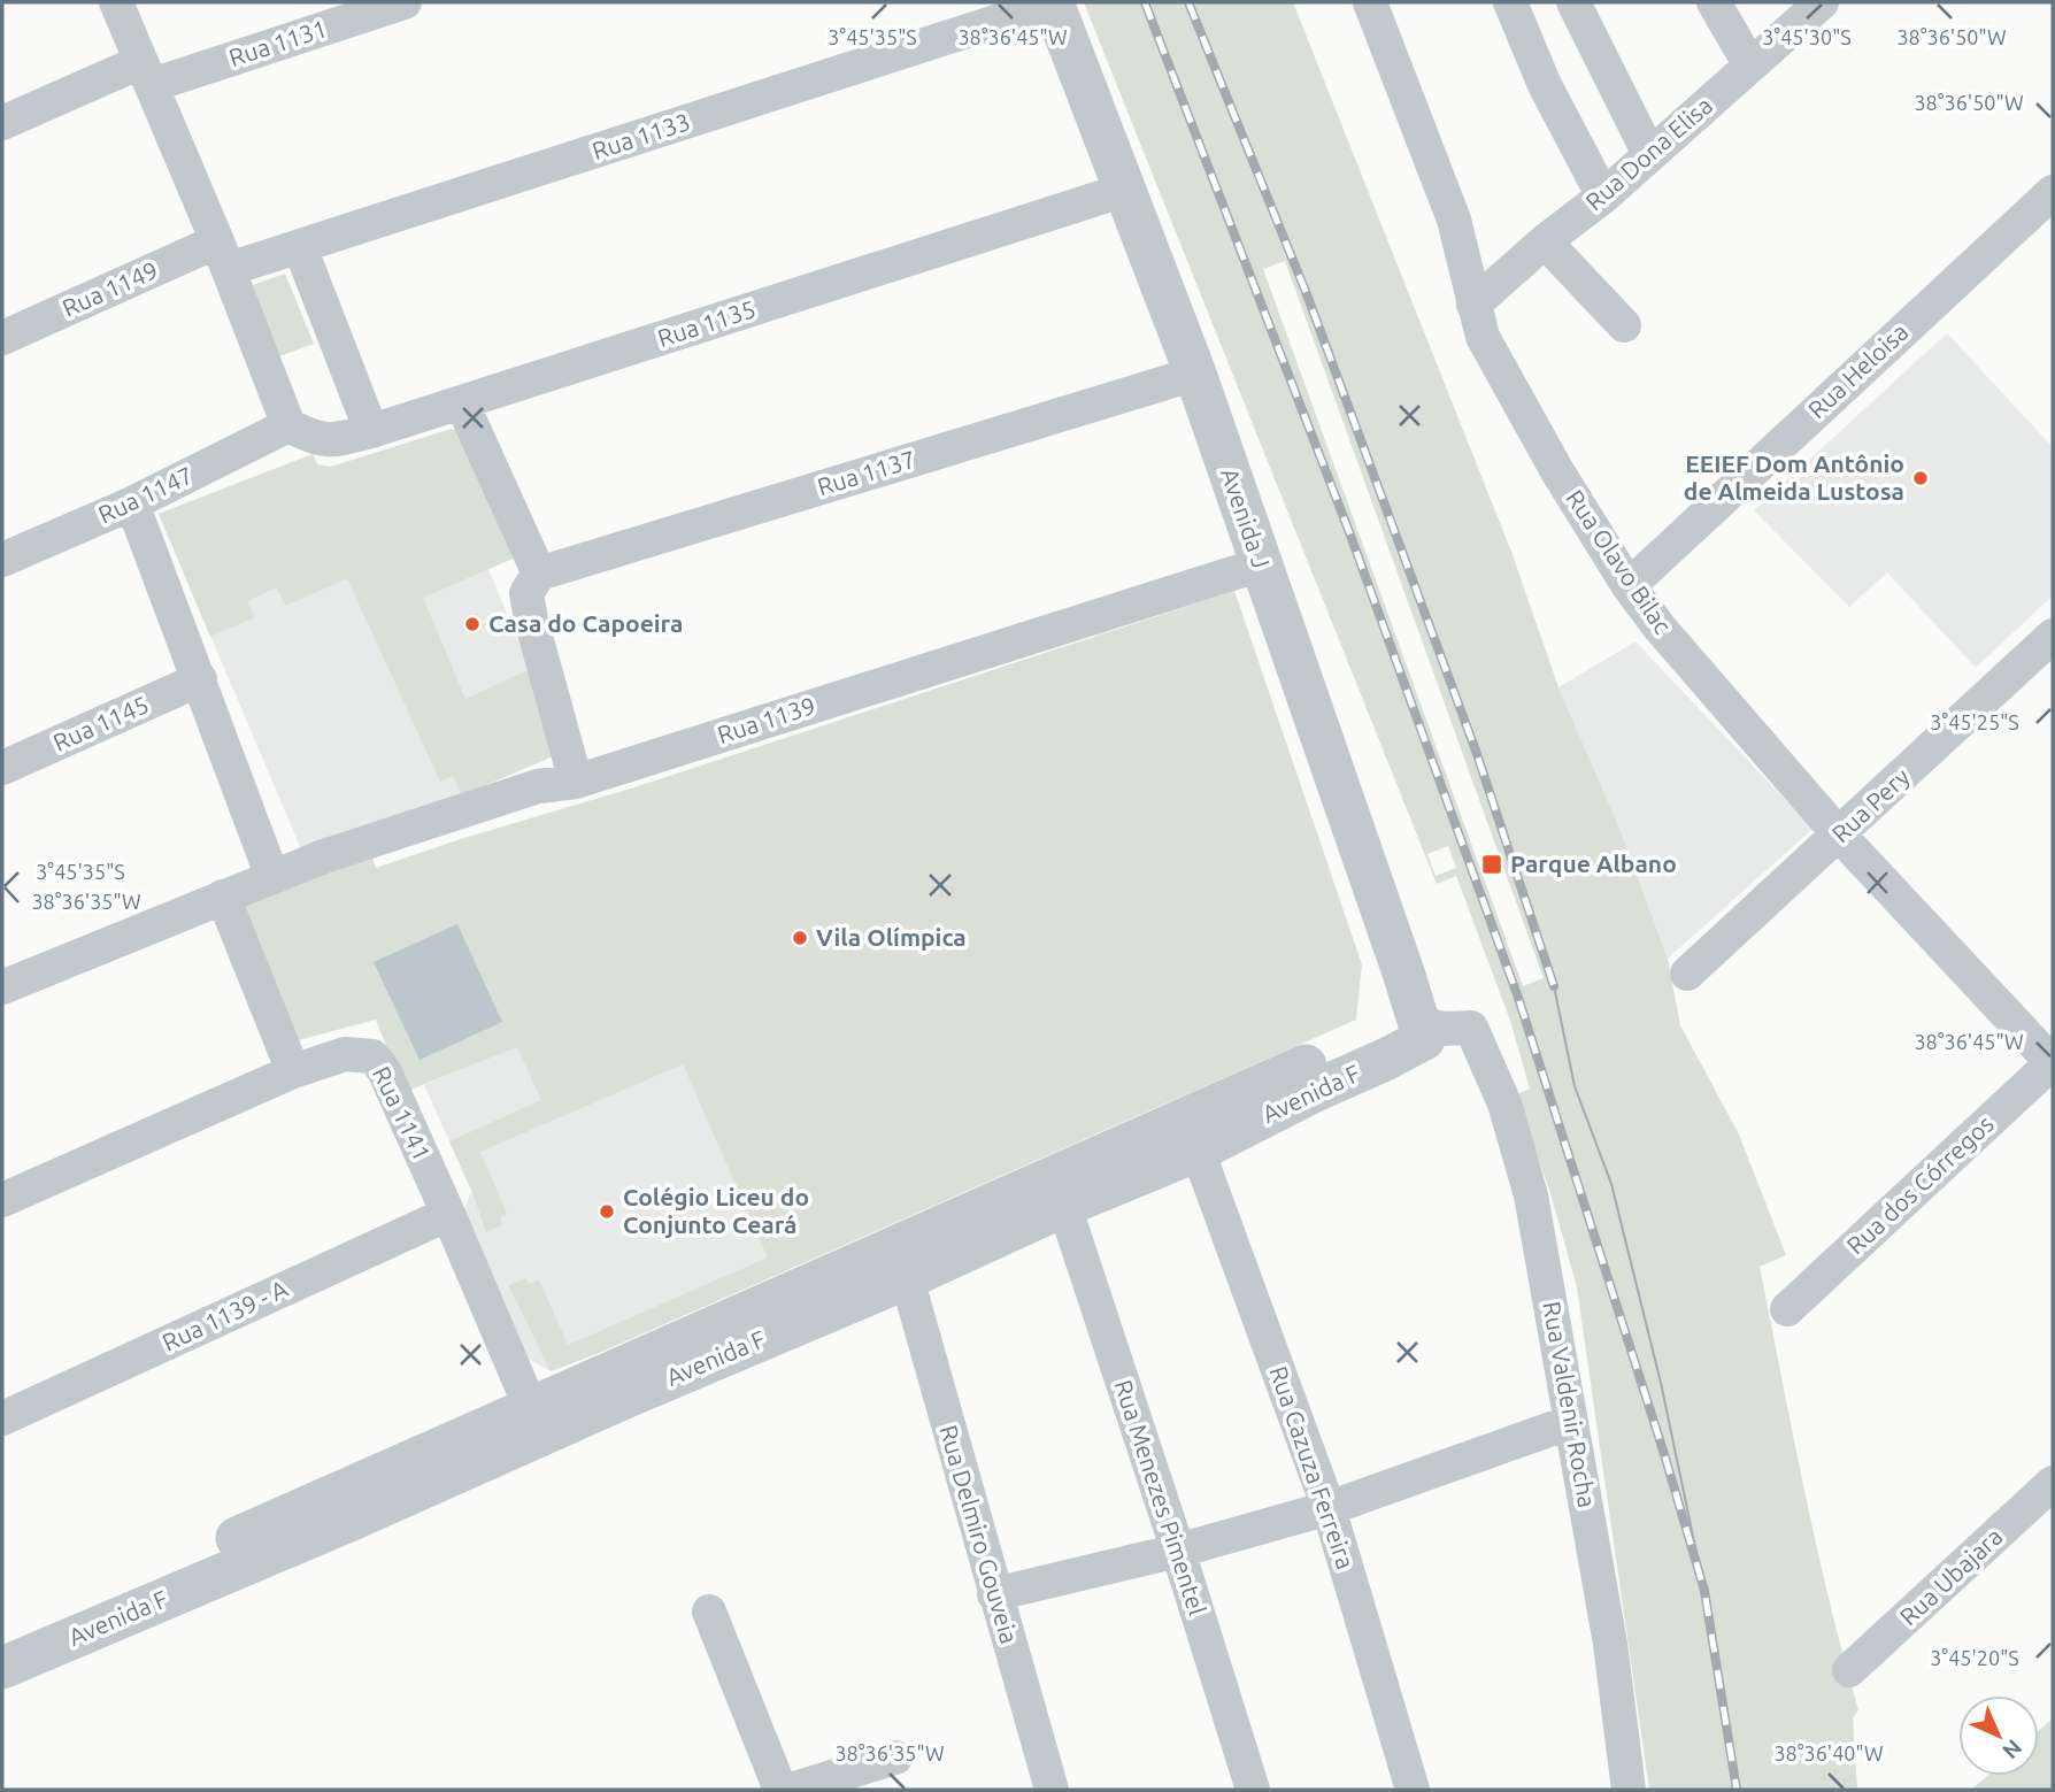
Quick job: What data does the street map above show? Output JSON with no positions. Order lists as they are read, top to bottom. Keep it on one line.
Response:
{"streets":{"street":["Rua 1131","Rua 1133","Rua Dona Elisa","Rua 1149","Rua 1135","Rua Heloisa","Rua 1137","Rua 1147","Avenida J","Rua Olavo Bilac","Rua 1139","Rua 1145","Rua Pery","Avenida F","Rua 1141","Rua dos Córregos","Rua 1139 - A","Rua Valdenir Rocha","Rua Cazuza Ferreira","Rua Menezes Pimentel","Rua Delmiro Gouveia","Rua Ubajara"]},"crossings":[["Rua 1133","Rua 1149"],["Rua 1133","Avenida J"],["Rua Dona Elisa","Rua Olavo Bilac"],["Rua 1135","Rua 1147"],["Rua 1135","Avenida J"],["Rua Heloisa","Rua Olavo Bilac"],["Rua 1137","Avenida J"],["Avenida J","Rua 1139"],["Avenida J","Avenida F"],["Avenida J","Rua Valdenir Rocha"],["Rua Olavo Bilac","Rua Pery"],["Rua Olavo Bilac","Rua dos Córregos"],["Avenida F","Rua 1141"],["Avenida F","Rua Valdenir Rocha"],["Avenida F","Rua Cazuza Ferreira"],["Avenida F","Rua Menezes Pimentel"],["Avenida F","Rua Delmiro Gouveia"],["Rua 1141","Rua 1139 - A"]],"places":{"other":["EEIEF Dom Antônio de Almeida Lustosa","Casa do Capoeira","Vila Olímpica","Colégio Liceu do Conjunto Ceará"],"transit":["Parque Albano"]},"north":"bottom right","coordinates":["3°45'35\"S","38°36'45\"W","3°45'30\"S","38°36'50\"W","3°45'25\"S","38°36'35\"W","3°45'20\"S","38°36'40\"W"]}
